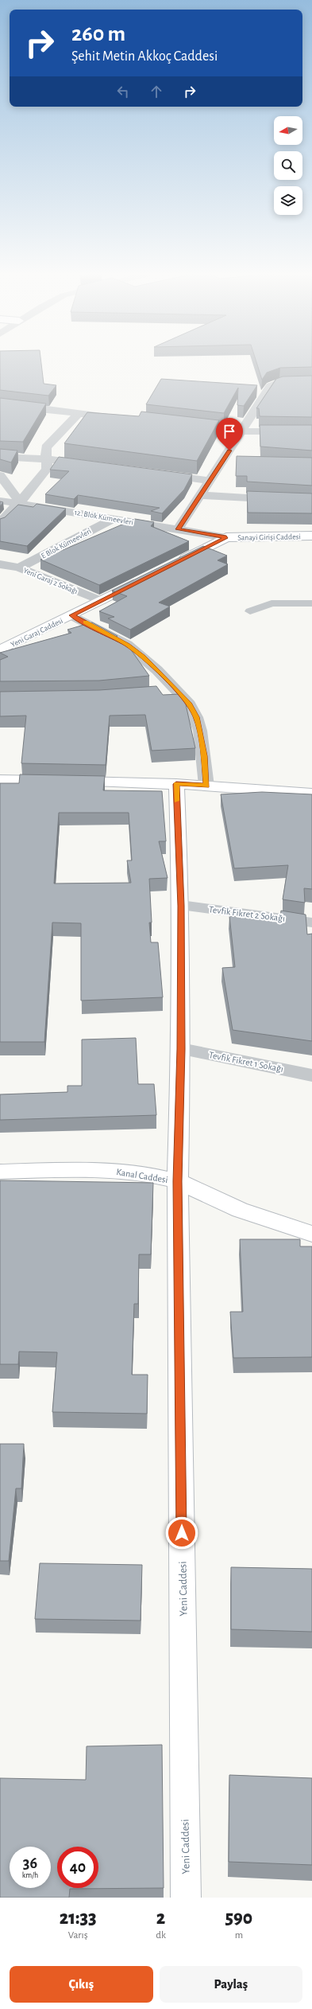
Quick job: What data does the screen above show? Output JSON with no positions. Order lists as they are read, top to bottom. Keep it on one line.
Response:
{"streets":{"street":["12. Blok Kümeevleri","Sanayi Girişi Caddesi","E Blok Kümeevleri","Yeni Garaj 2 Sokağı","Yeni Garaj Caddesi","Tevfik Fikret 2 Sokağı","Tevfik Fikret 1 Sokağı","Kanal Caddesi","Yeni Caddesi"]},"crossings":[["12. Blok Kümeevleri","Sanayi Girişi Caddesi"],["12. Blok Kümeevleri","E Blok Kümeevleri"],["E Blok Kümeevleri","Yeni Garaj 2 Sokağı"],["Yeni Garaj 2 Sokağı","Yeni Garaj Caddesi"],["Tevfik Fikret 2 Sokağı","Yeni Caddesi"],["Tevfik Fikret 1 Sokağı","Yeni Caddesi"],["Kanal Caddesi","Yeni Caddesi"]],"north":"left","page":{"turn":["260 m","Şehit Metin Akkoç Caddesi"],"speed":"36 km/h","limit":"40","eta":["21:33","Varış","2","dk","590","m"],"buttons":["Çıkış","Paylaş"]}}
